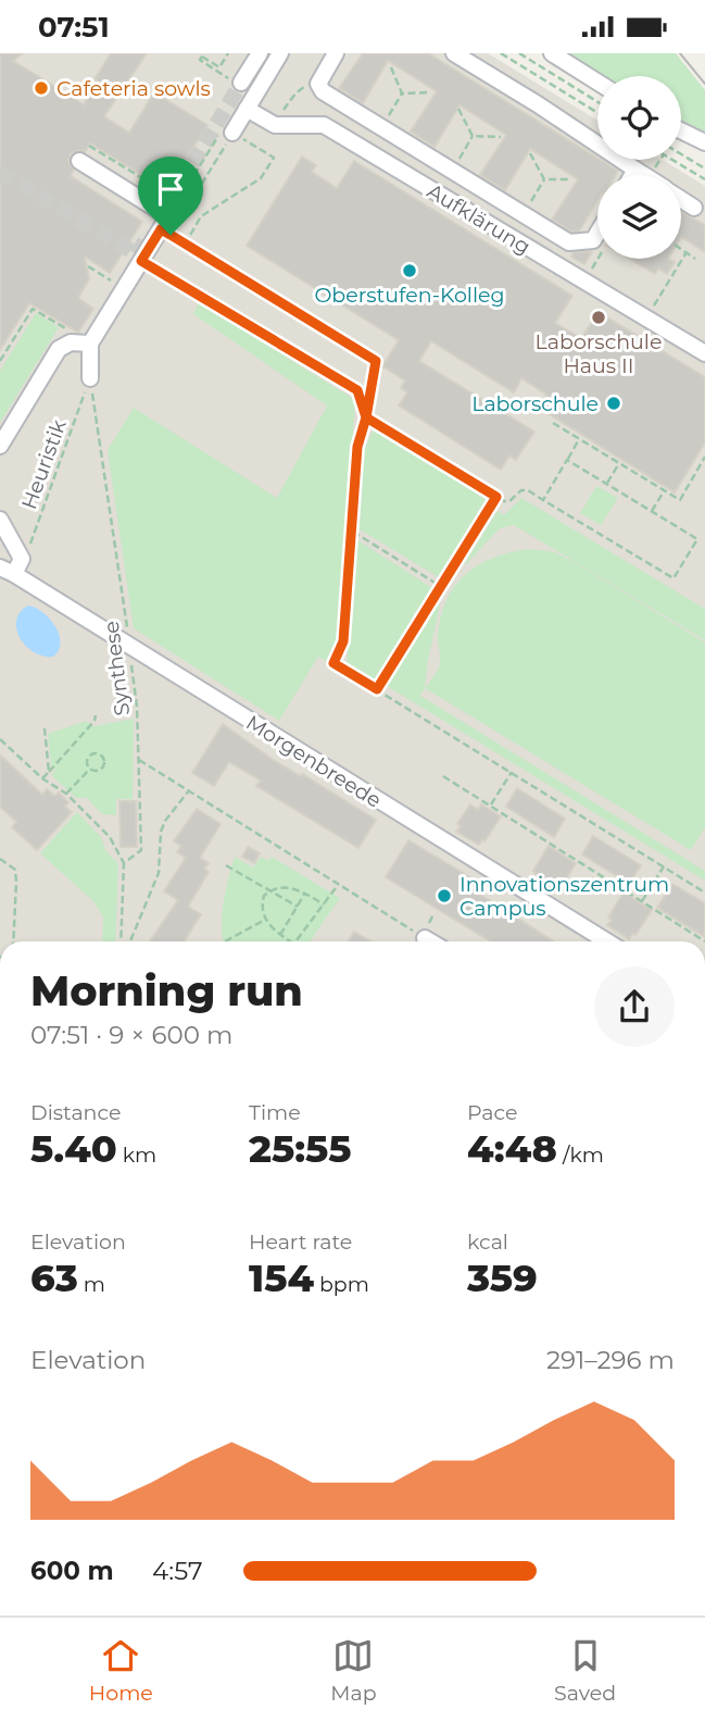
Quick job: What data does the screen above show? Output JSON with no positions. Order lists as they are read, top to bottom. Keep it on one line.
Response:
{"streets":{"street":["Aufklärung","Morgenbreede"],"path":["Heuristik","Synthese"]},"crossings":[["Heuristik","Synthese"],["Heuristik","Morgenbreede"],["Synthese","Morgenbreede"]],"places":["Cafeteria sowls","Oberstufen-Kolleg","Laborschule Haus II","Laborschule","Innovationszentrum Campus"],"page":{"status":"07:51","heading":["Morning run","07:51 · 9 × 600 m"],"stats":[["Distance","5.40 km"],["Time","25:55"],["Pace","4:48 /km"],["Elevation","63 m"],["Heart rate","154 bpm"],["kcal","359"]],"chart":["Elevation","291–296 m"],"list":[{"name":"600 m","note":"4:57"}],"tabs":["Home","Map","Saved"]}}
